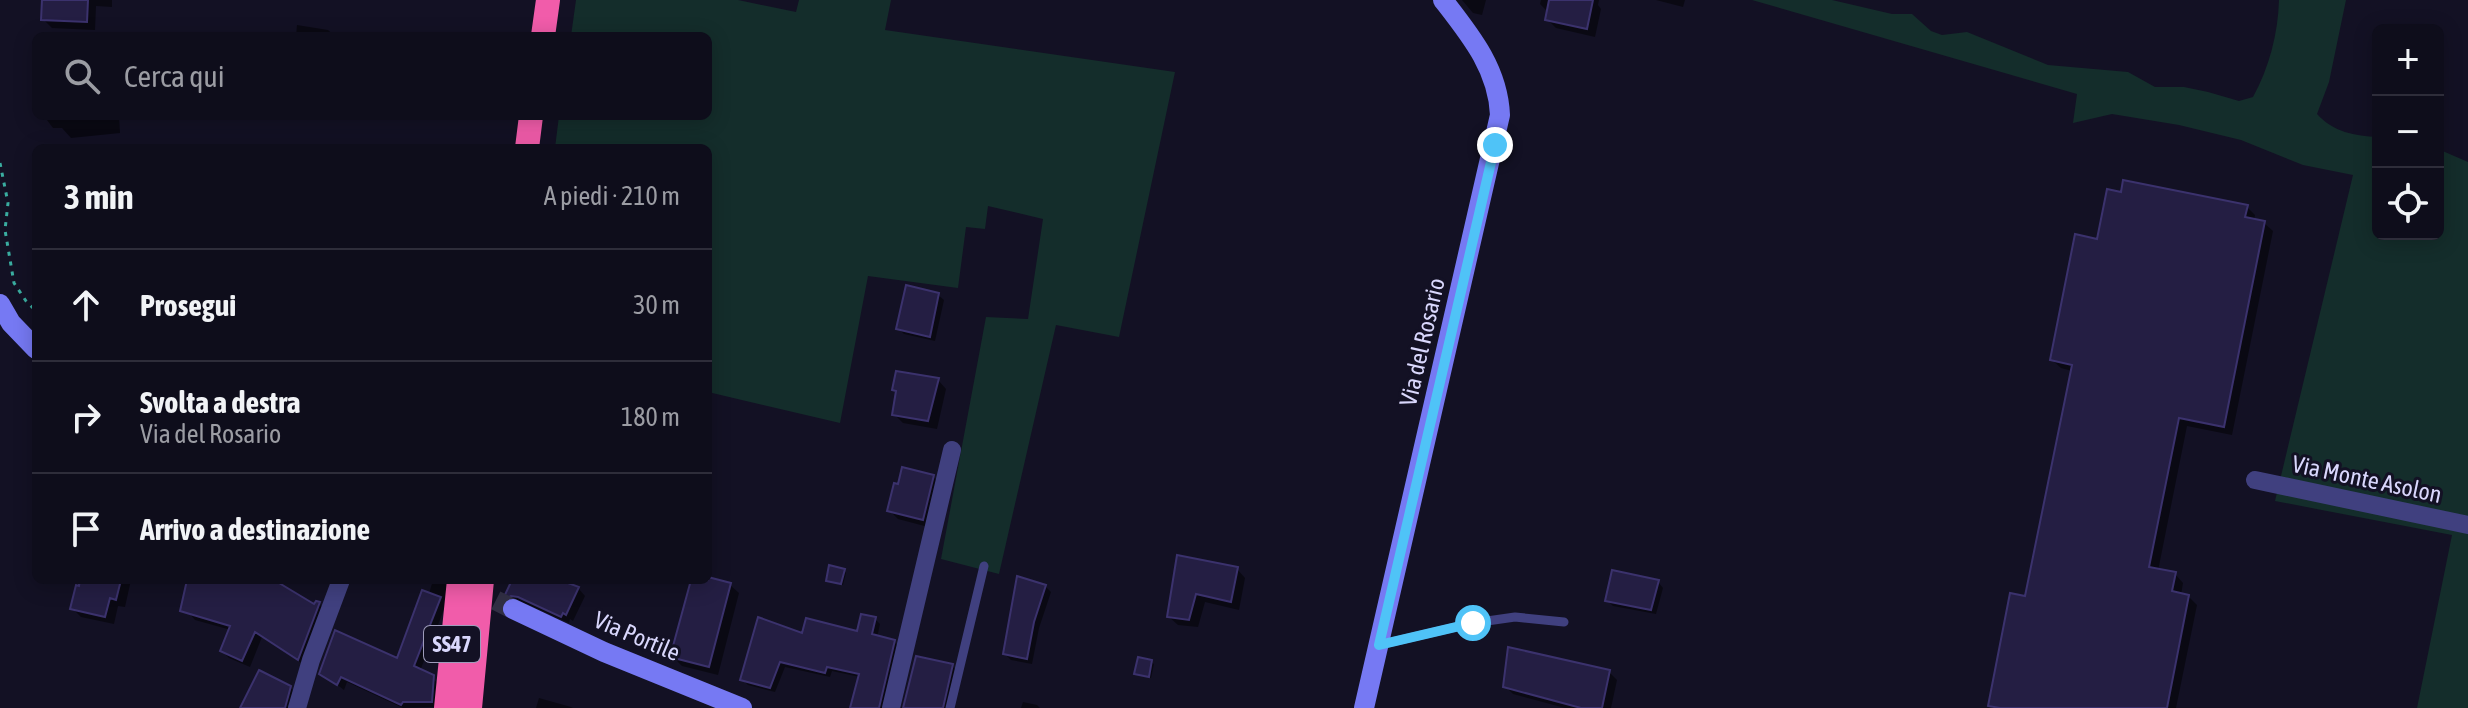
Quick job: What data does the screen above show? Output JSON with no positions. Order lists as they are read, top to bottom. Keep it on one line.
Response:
{"streets":{"highway":["SS47"],"street":["Via del Rosario","Via Monte Asolon","Via Portile"]},"page":{"map_buttons":["+","−"],"search":"Cerca qui","heading":["3 min","A piedi · 210 m"],"list":[["Prosegui","30 m"],["Svolta a destra","Via del Rosario","180 m"],"Arrivo a destinazione"]}}
